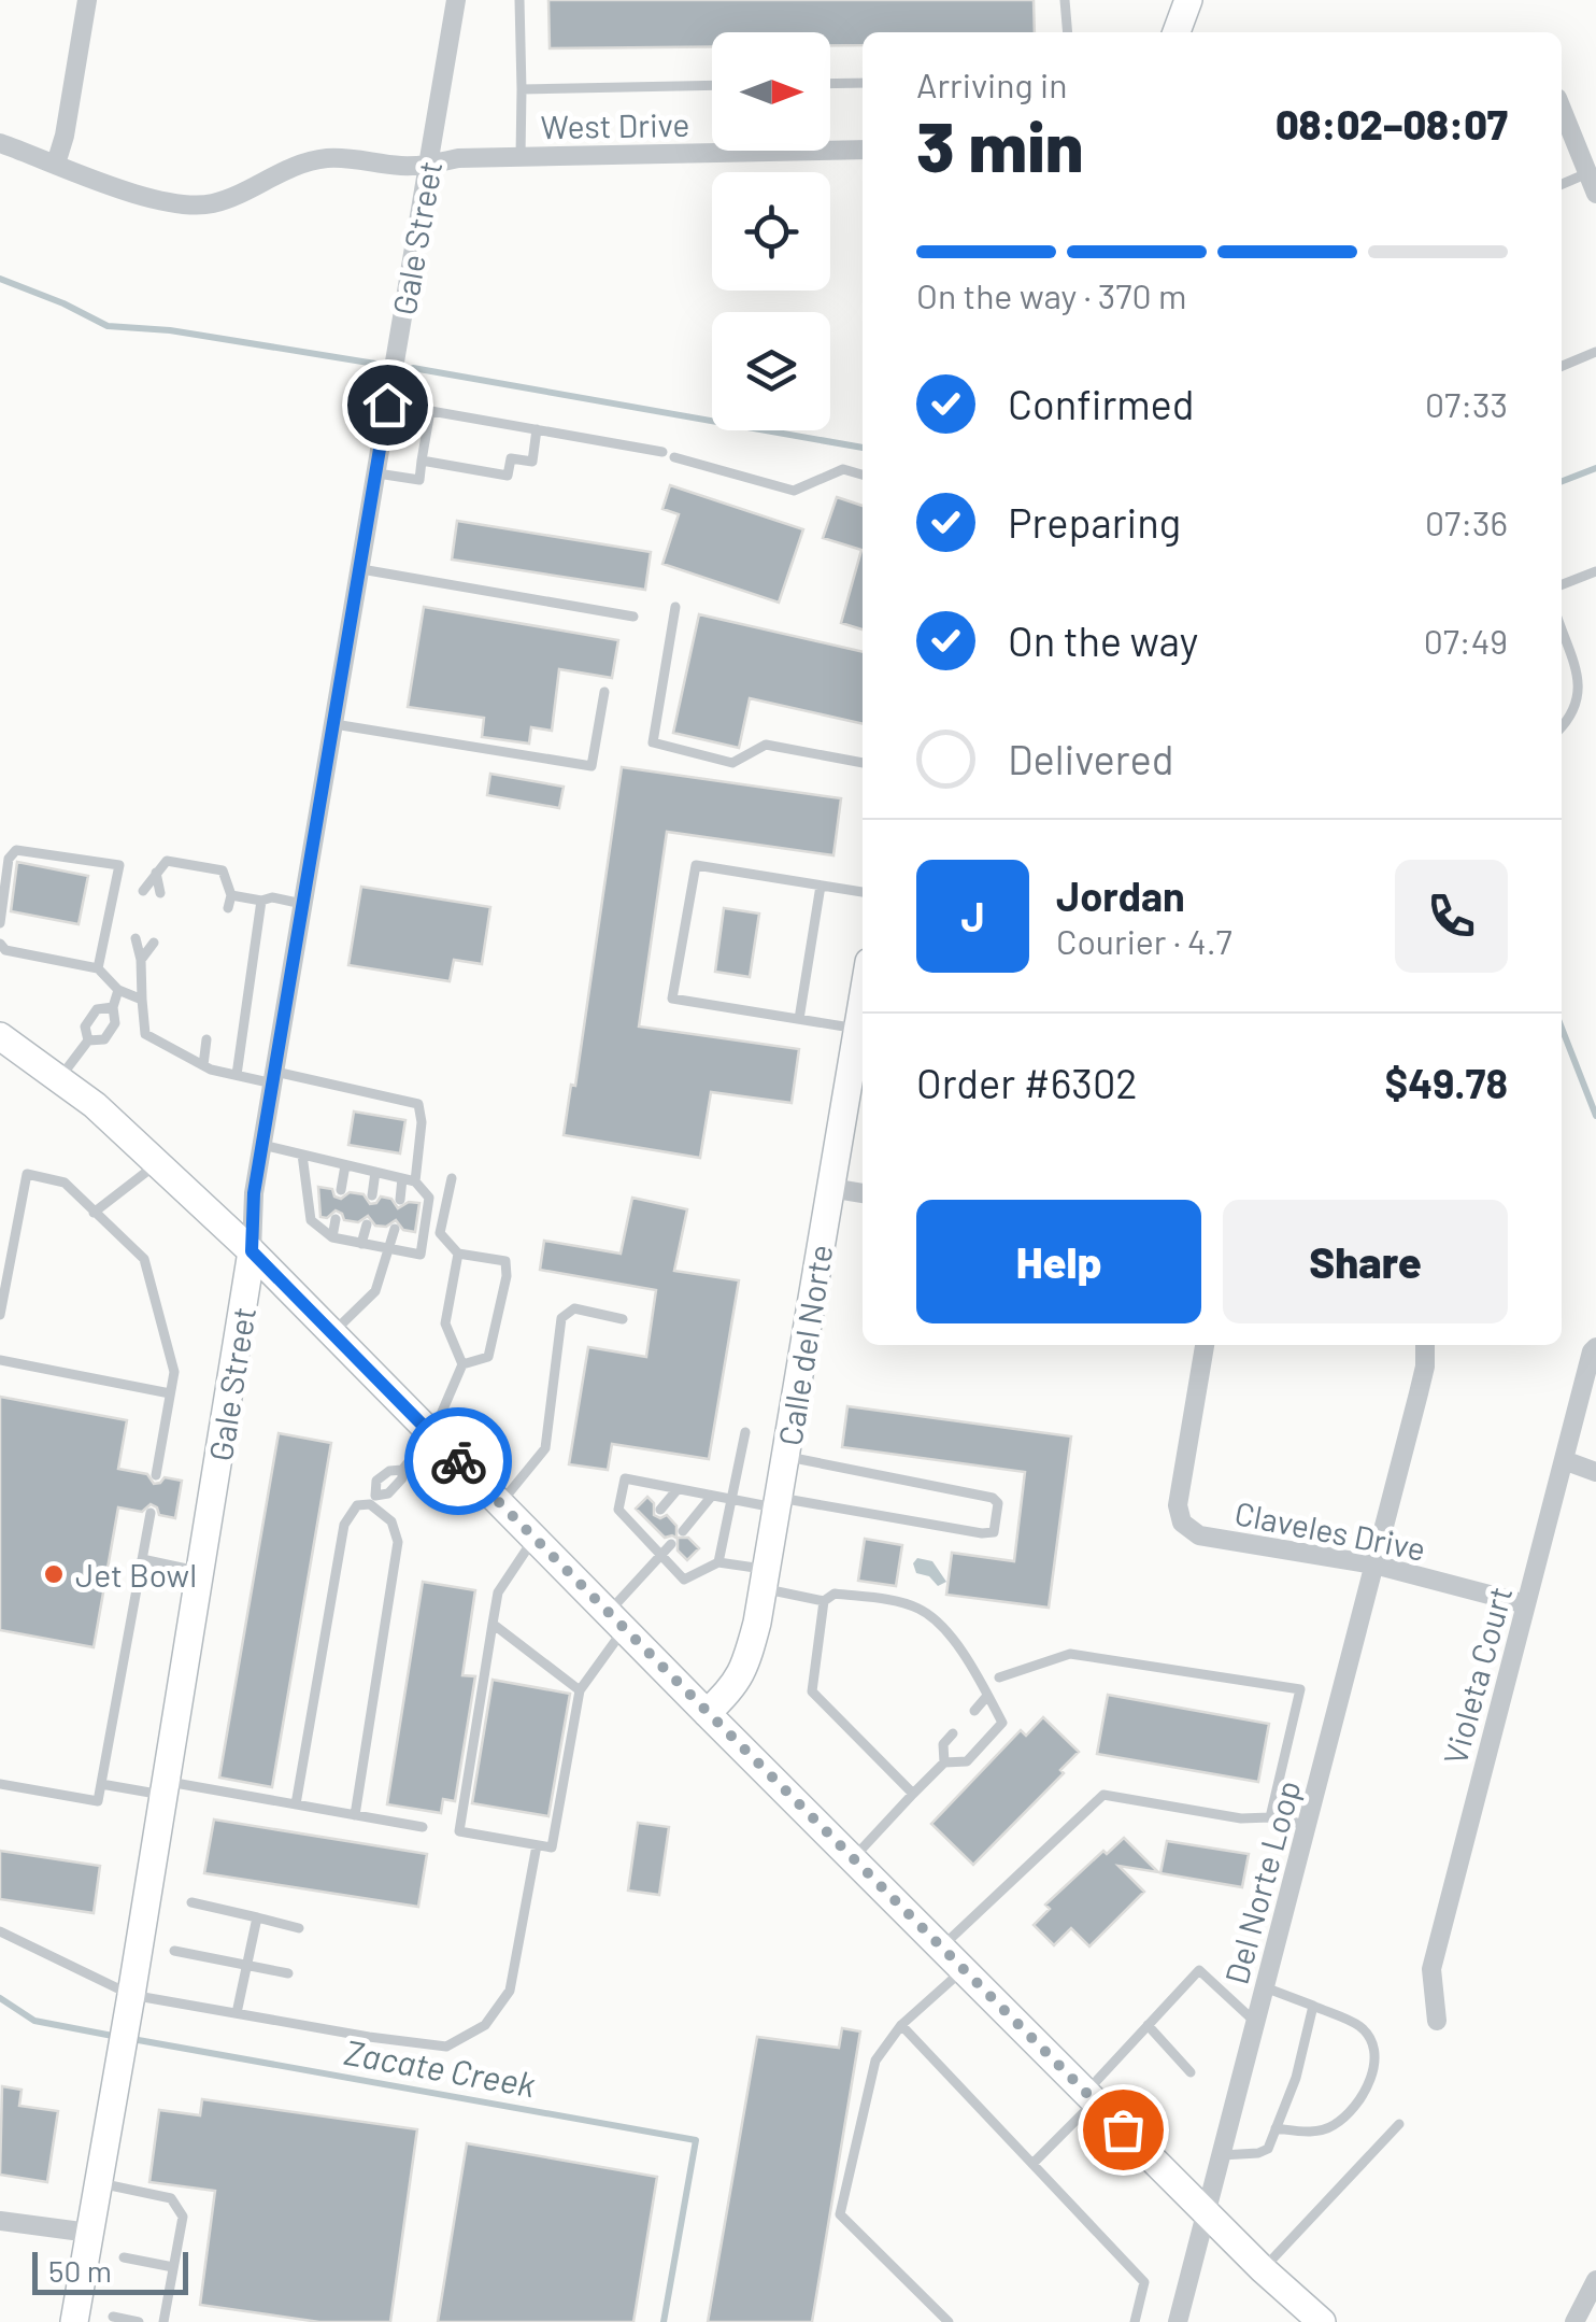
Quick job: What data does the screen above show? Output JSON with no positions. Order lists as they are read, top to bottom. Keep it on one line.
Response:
{"streets":{"street":["West Drive","Gale Street","Calle del Norte","Claveles Drive","Violeta Court","Del Norte Loop"]},"crossings":[["West Drive","Gale Street"],["Claveles Drive","Violeta Court"],["Claveles Drive","Del Norte Loop"]],"water":["Zacate Creek"],"places":["Jet Bowl"],"scale_bar":"50 m","north":"right","page":{"heading":["3 min","Arriving in","08:02–08:07"],"panel":["Jordan","Courier · 4.7","Order #6302","$49.78"],"bar":"On the way · 370 m","list":[["Confirmed","07:33"],["Preparing","07:36"],["On the way","07:49"],"Delivered"],"round":"J","buttons":["Help","Share"],"scale":"50 m"}}
